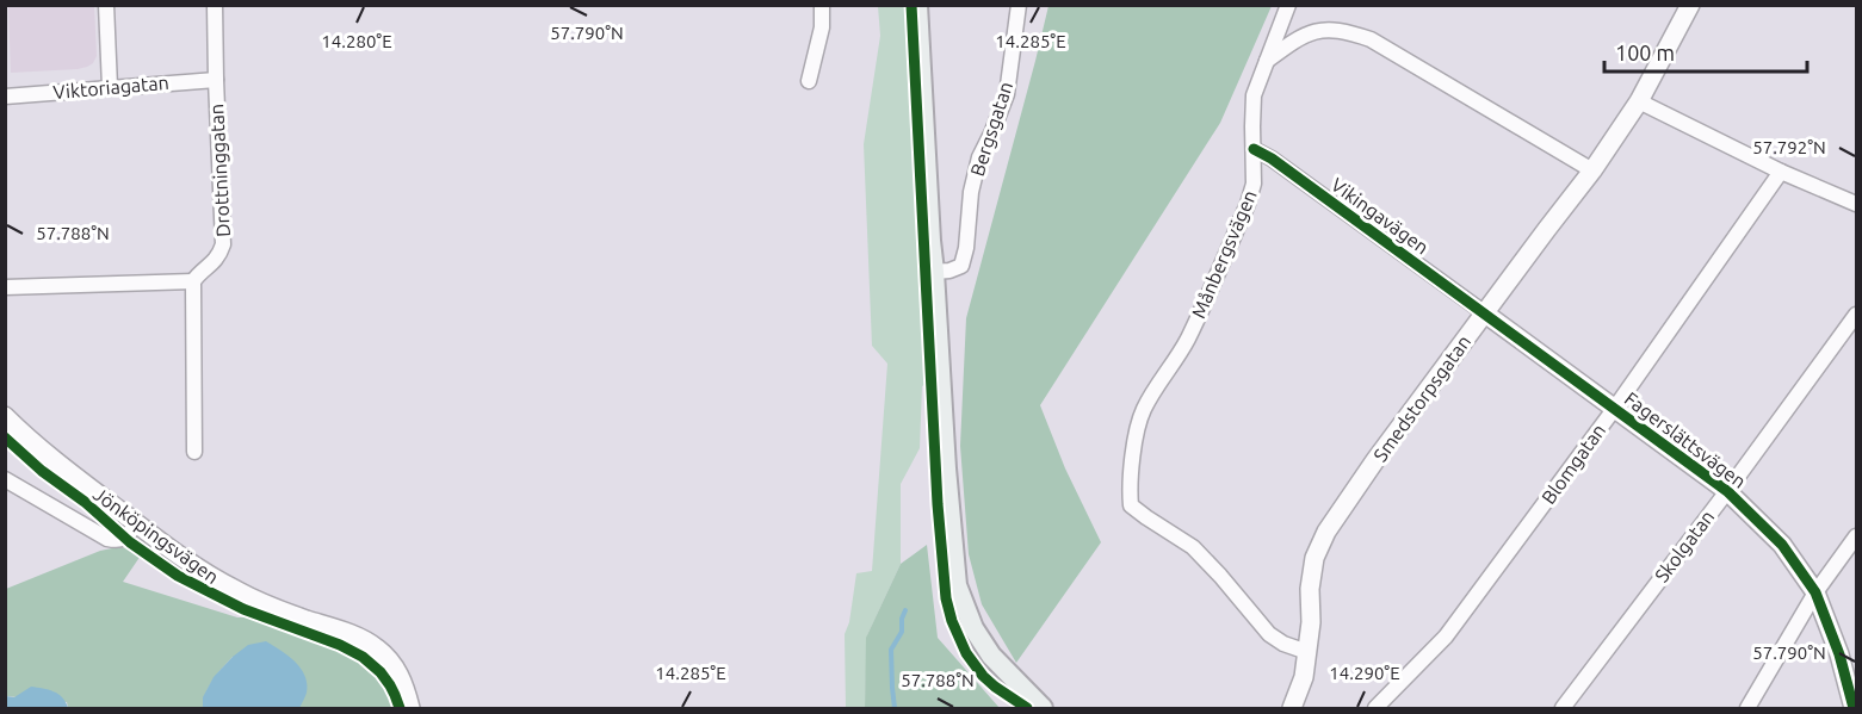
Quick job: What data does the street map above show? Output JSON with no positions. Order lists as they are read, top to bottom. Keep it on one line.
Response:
{"streets":{"street":["Viktoriagatan","Bergsgatan","Drottninggatan","Vikingavägen","Månbergsvägen","Smedstorpsgatan","Fagerslättsvägen","Blomgatan","Jönköpingsvägen","Skolgatan"]},"crossings":[["Viktoriagatan","Drottninggatan"],["Vikingavägen","Månbergsvägen"],["Vikingavägen","Smedstorpsgatan"],["Vikingavägen","Fagerslättsvägen"],["Månbergsvägen","Smedstorpsgatan"],["Smedstorpsgatan","Fagerslättsvägen"],["Fagerslättsvägen","Blomgatan"],["Fagerslättsvägen","Skolgatan"]],"scale_bar":"100 m","coordinates":["57.790°N","14.280°E","14.285°E","57.792°N","57.788°N","14.290°E"]}
